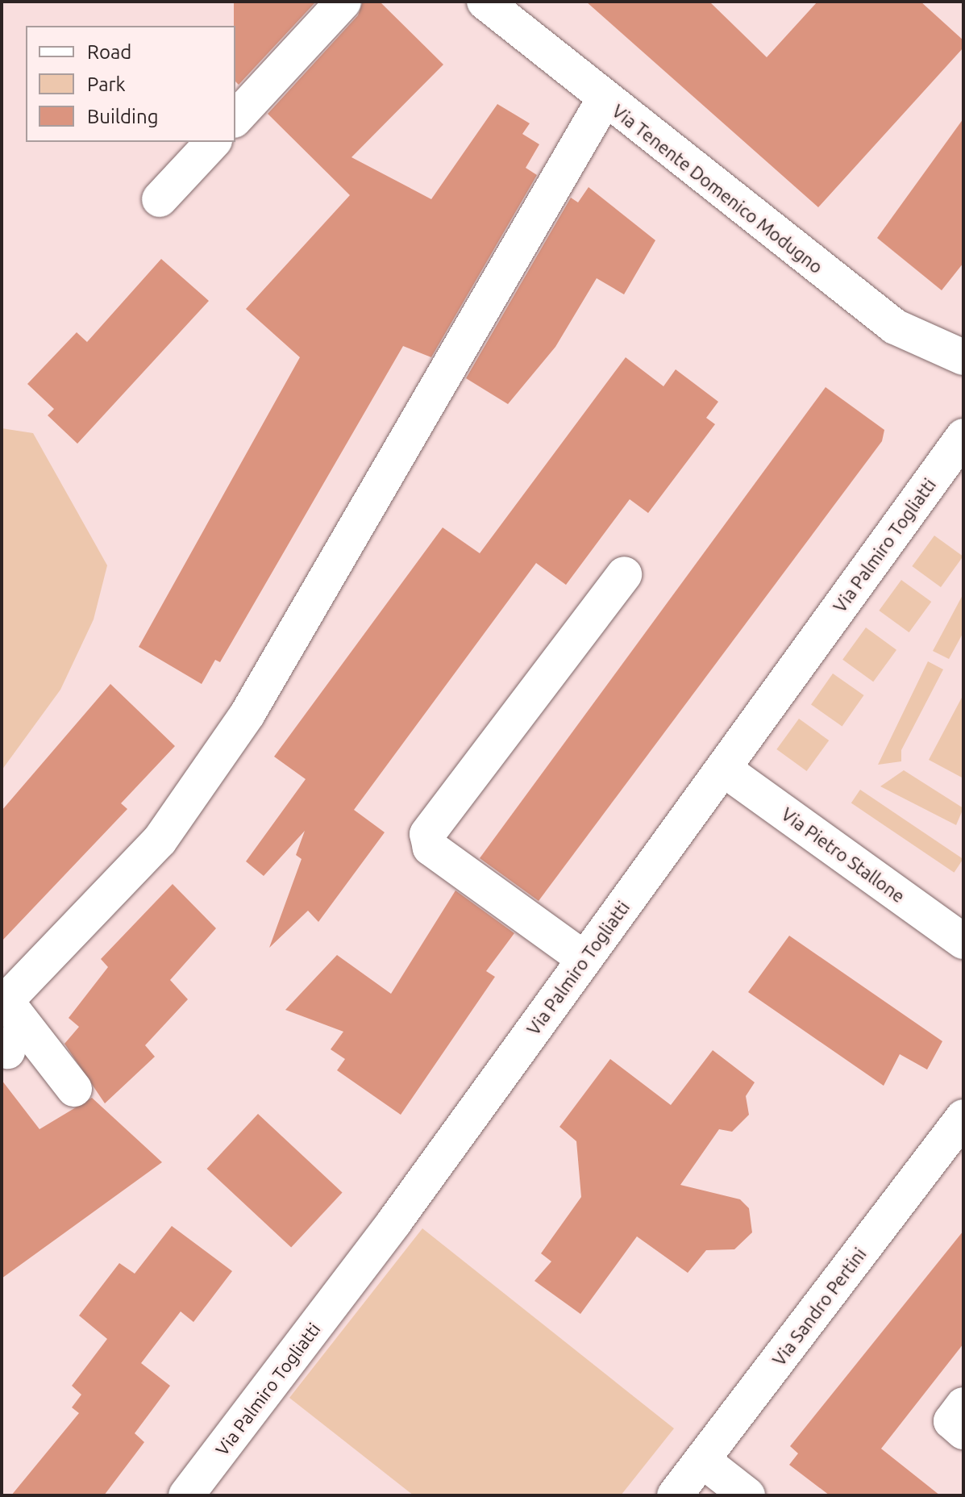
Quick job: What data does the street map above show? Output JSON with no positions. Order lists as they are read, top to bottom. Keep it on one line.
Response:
{"streets":{"street":["Via Tenente Domenico Modugno","Via Palmiro Togliatti","Via Pietro Stallone","Via Sandro Pertini"]},"crossings":[["Via Palmiro Togliatti","Via Pietro Stallone"]],"legend":["Road","Park","Building"]}
